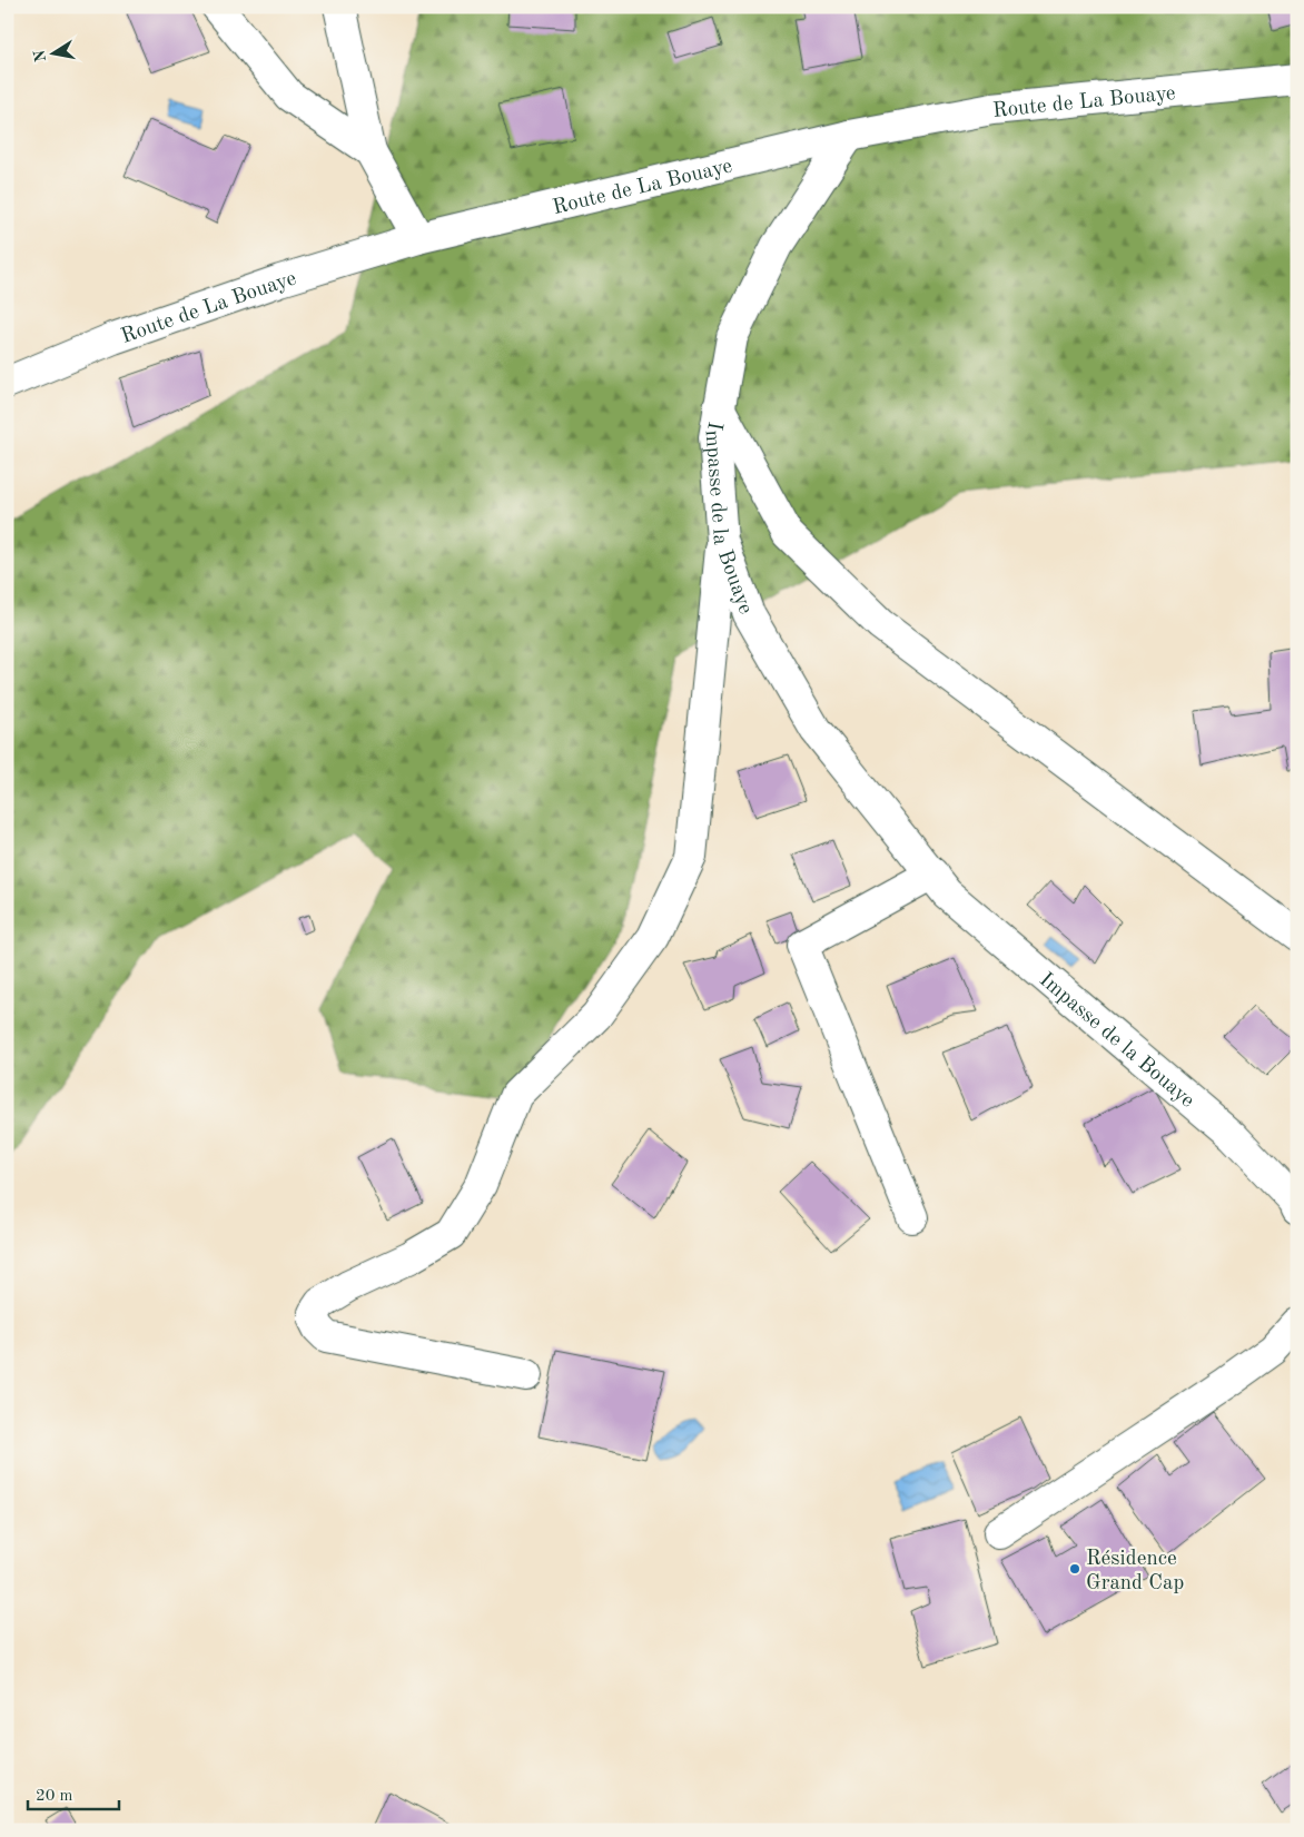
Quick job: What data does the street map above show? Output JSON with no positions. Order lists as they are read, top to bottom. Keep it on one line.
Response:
{"streets":{"street":["Route de La Bouaye","Impasse de la Bouaye"]},"crossings":[["Route de La Bouaye","Impasse de la Bouaye"]],"places":["Résidence Grand Cap"],"scale_bar":"20 m","north":"left"}
